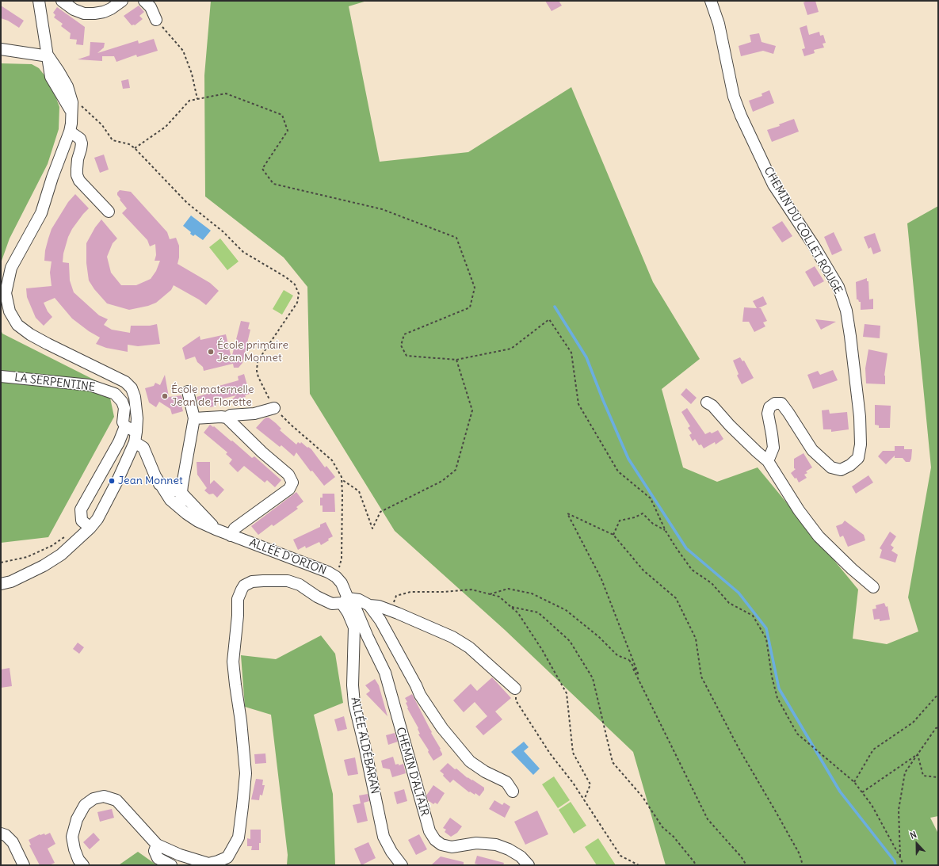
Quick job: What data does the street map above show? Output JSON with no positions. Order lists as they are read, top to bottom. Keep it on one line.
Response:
{"streets":{"street":["CHEMIN DU COLLET ROUGE","LA SERPENTINE","ALLÉE D'ORION","ALLÉE ALDÉBARAN","CHEMIN D'ALTAÏR"]},"crossings":[["ALLÉE D'ORION","ALLÉE ALDÉBARAN"],["ALLÉE D'ORION","CHEMIN D'ALTAÏR"],["ALLÉE ALDÉBARAN","CHEMIN D'ALTAÏR"]],"places":["École primaire Jean Monnet","École maternelle Jean de Florette","Jean Monnet"],"north":"top"}
